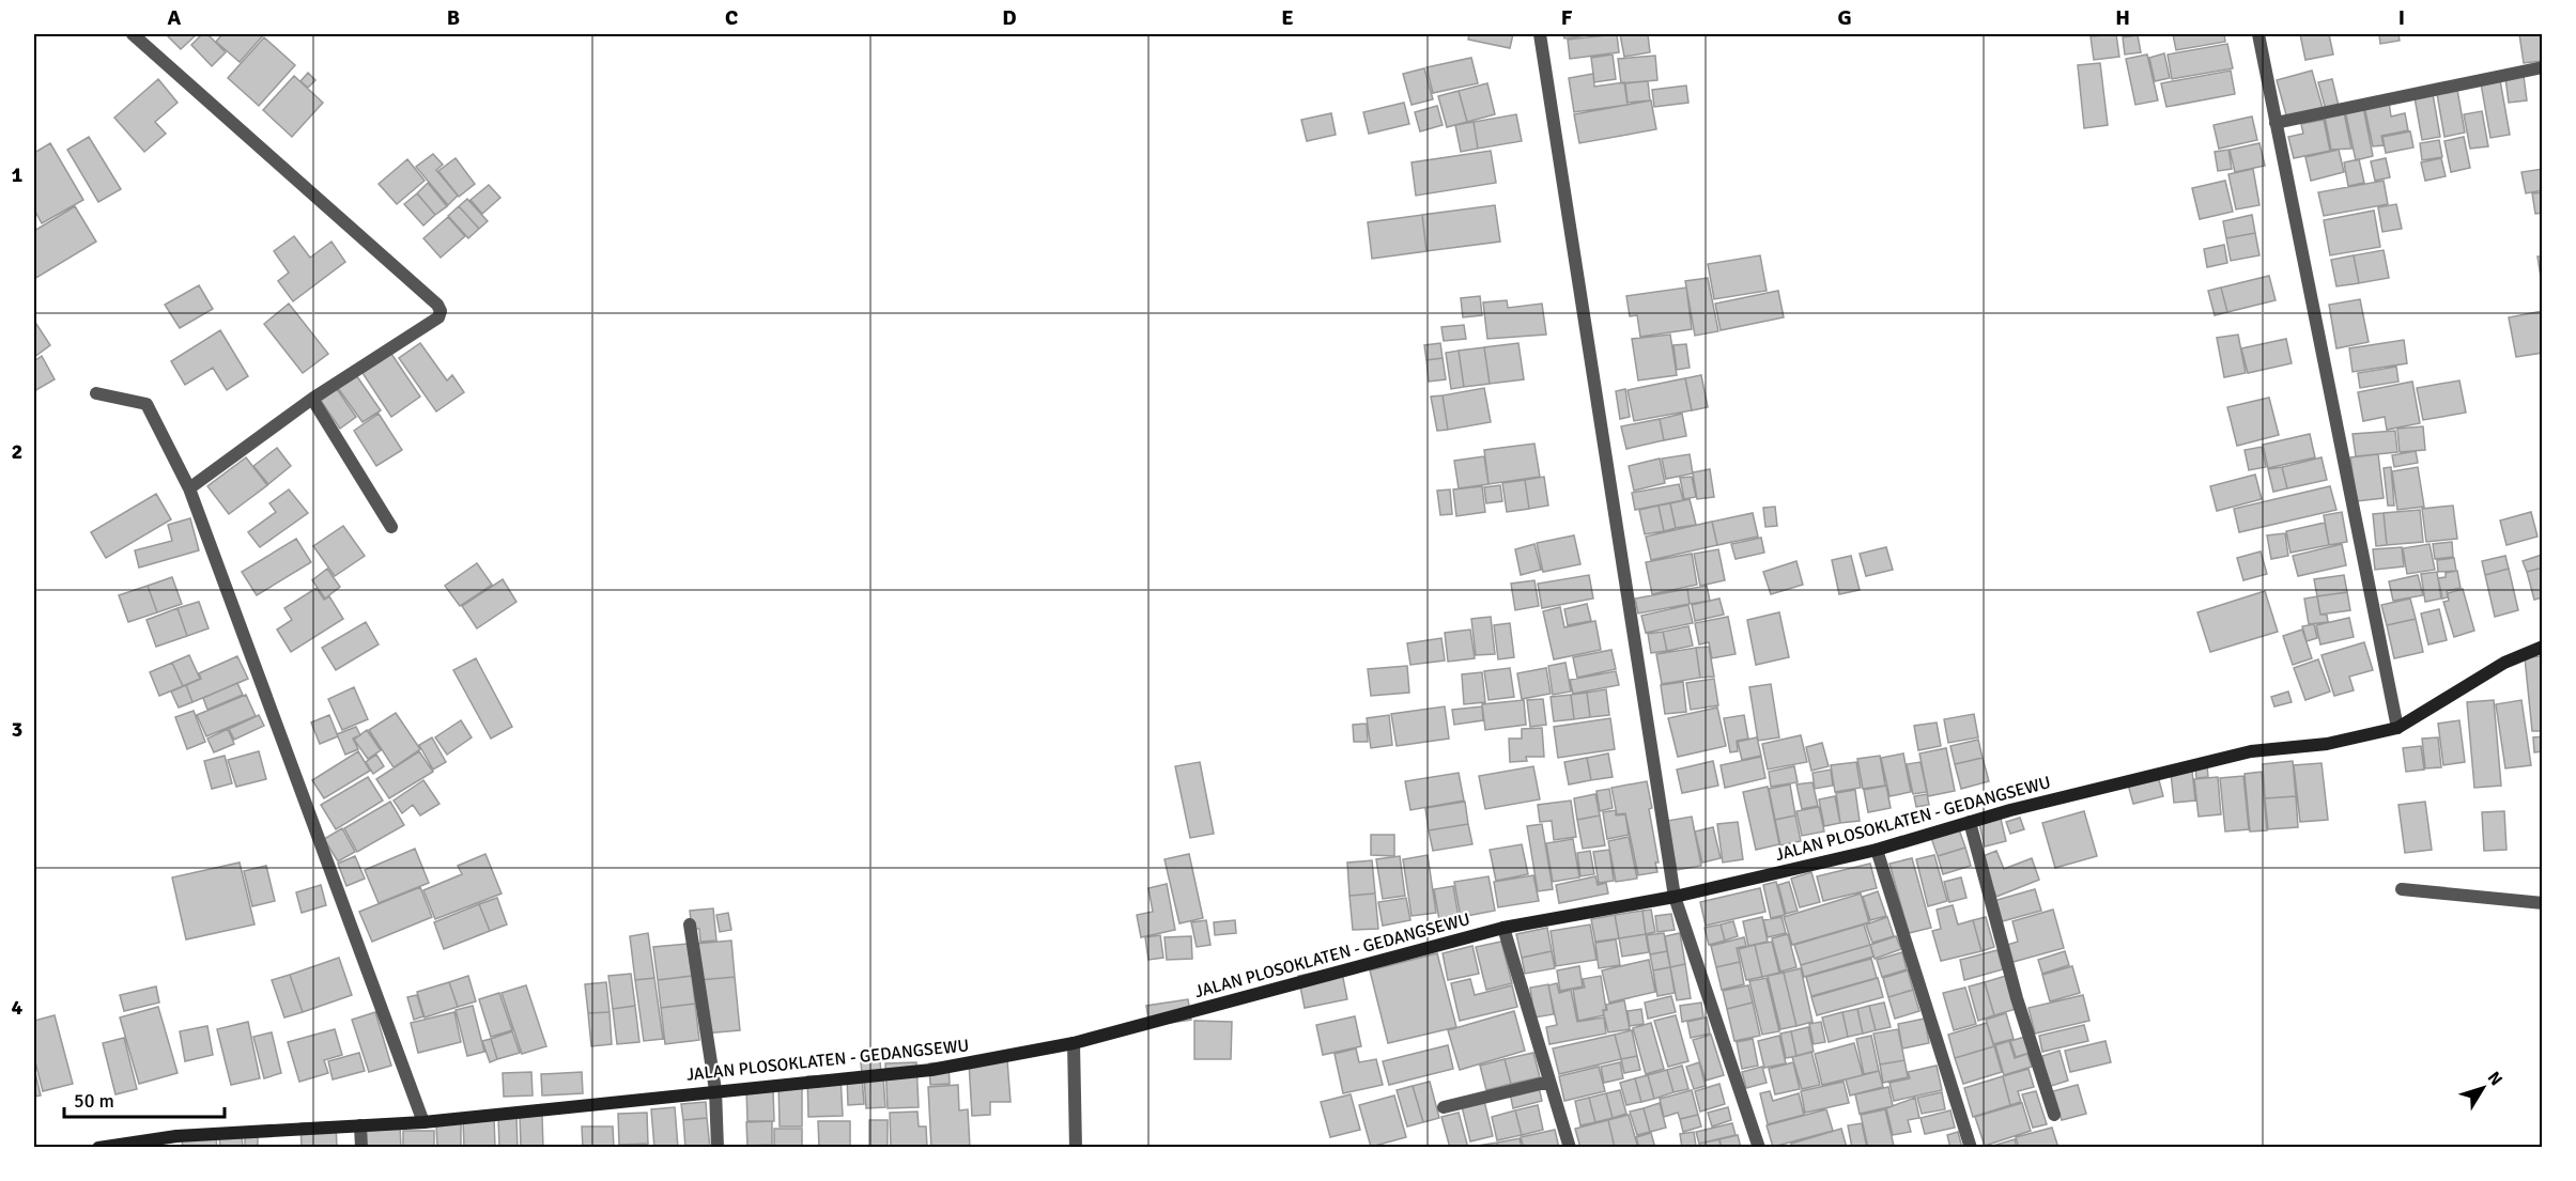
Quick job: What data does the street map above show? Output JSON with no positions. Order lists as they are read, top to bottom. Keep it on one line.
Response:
{"streets":{"main road":["JALAN PLOSOKLATEN - GEDANGSEWU"]},"scale_bar":"50 m","north":"top right","grid":{"columns":["A","B","C","D","E","F","G","H","I"],"rows":["1","2","3","4"]}}
